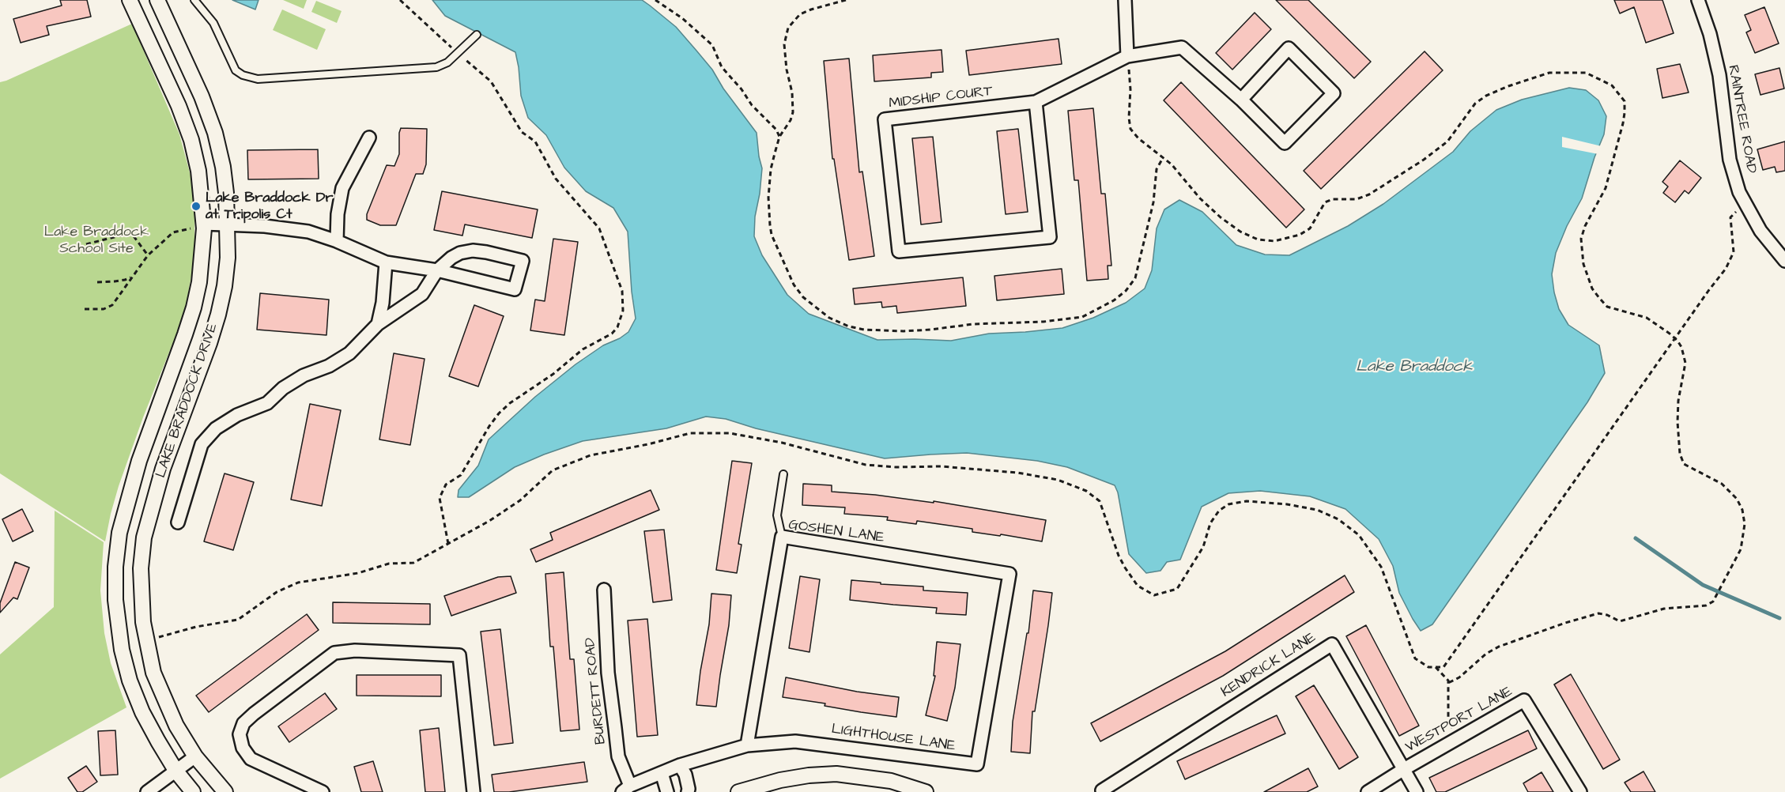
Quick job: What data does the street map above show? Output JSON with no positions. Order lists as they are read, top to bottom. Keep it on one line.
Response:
{"streets":{"street":["MIDSHIP COURT","RAINTREE ROAD","LAKE BRADDOCK DRIVE","GOSHEN LANE","KENDRICK LANE","BURDETT ROAD","WESTPORT LANE","LIGHTHOUSE LANE"]},"crossings":[["GOSHEN LANE","LIGHTHOUSE LANE"],["KENDRICK LANE","WESTPORT LANE"],["BURDETT ROAD","LIGHTHOUSE LANE"]],"water":["Lake Braddock"],"parks":["Lake Braddock School Site"],"places":["Lake Braddock Dr at Tripolis Ct"]}
